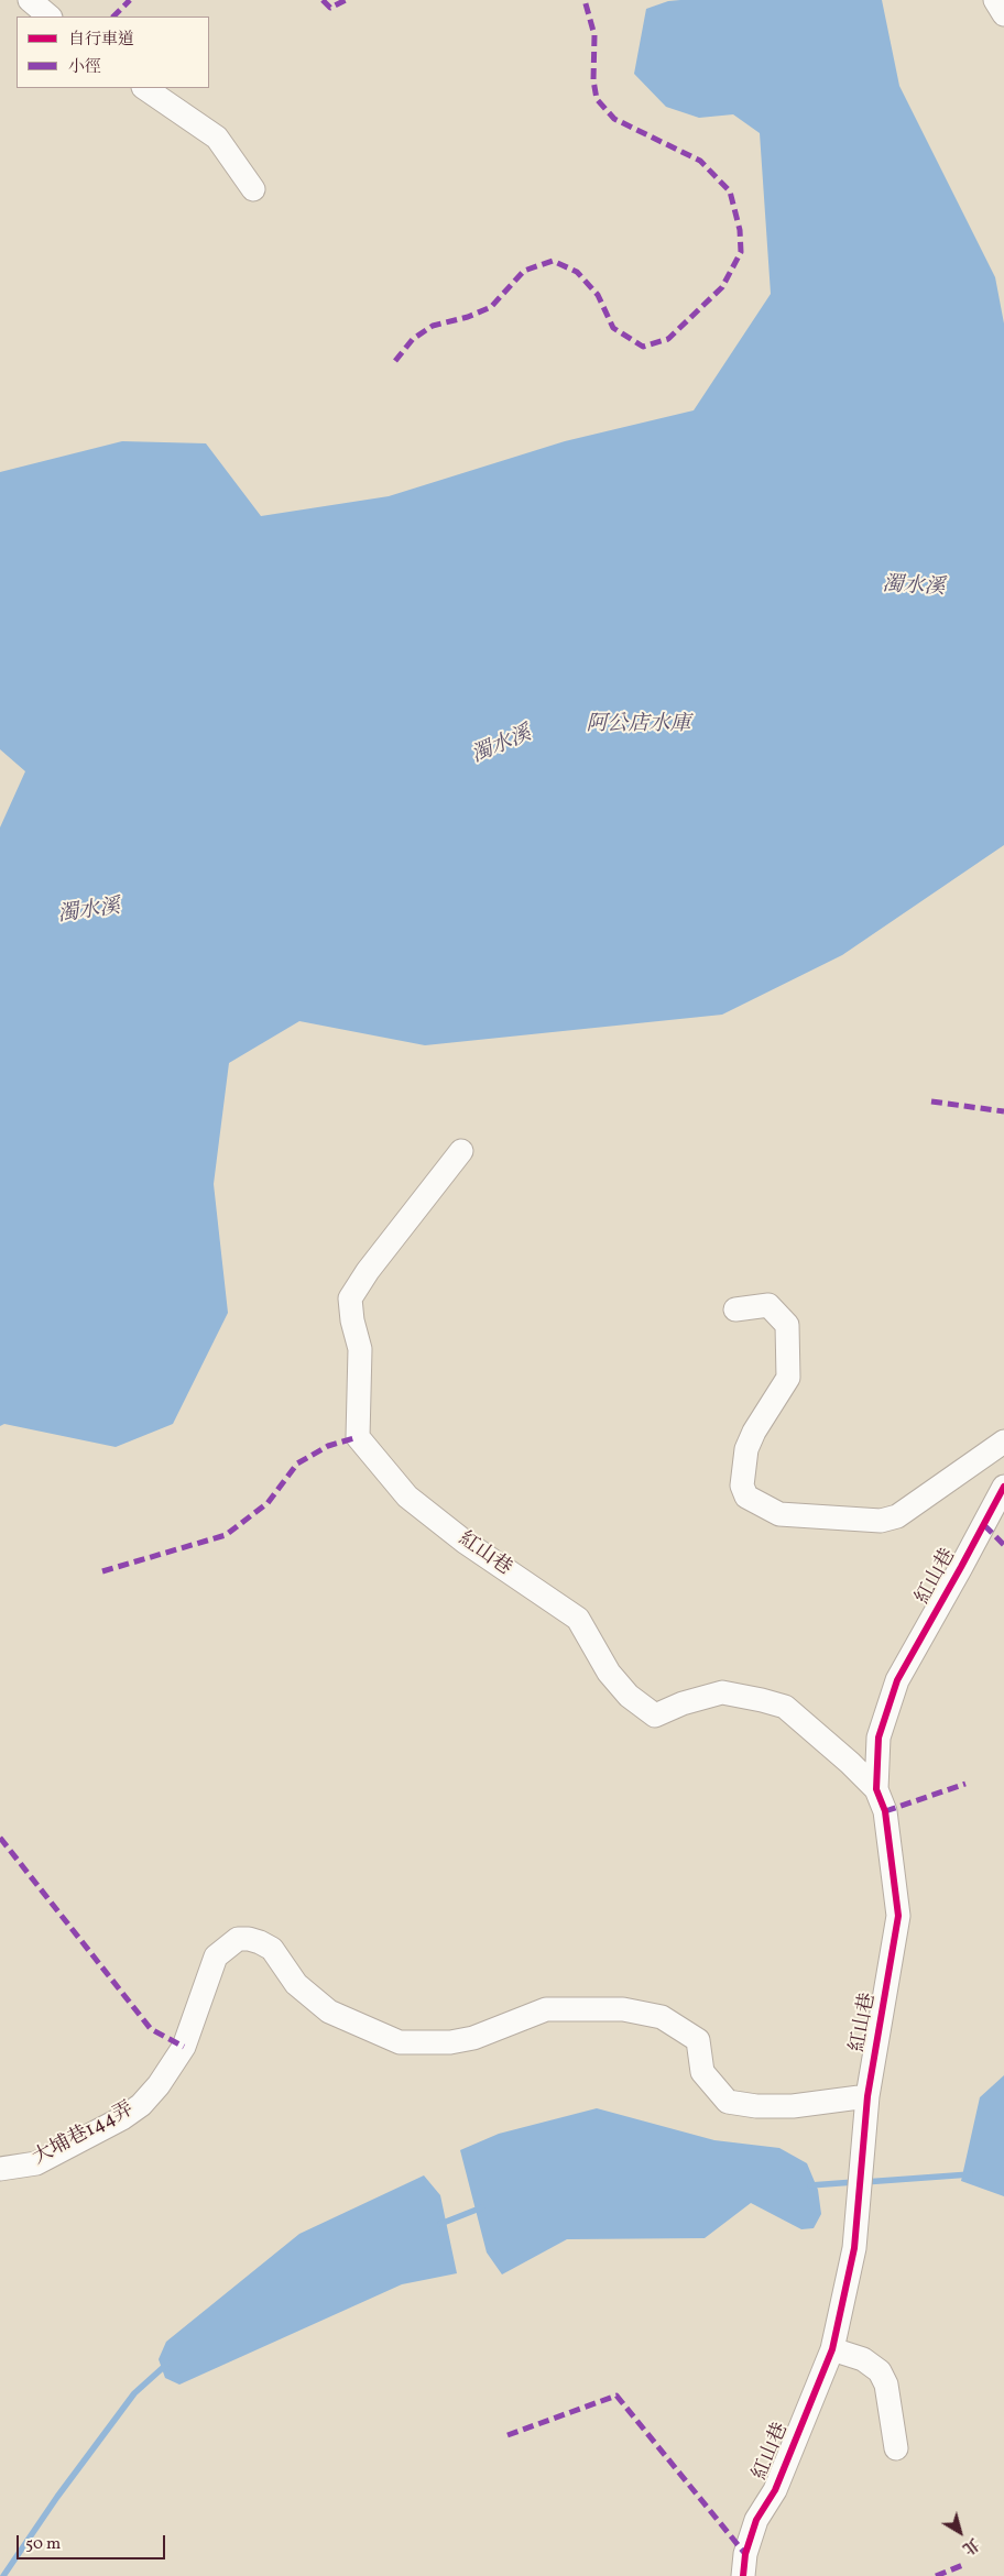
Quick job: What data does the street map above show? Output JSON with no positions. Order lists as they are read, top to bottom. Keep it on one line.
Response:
{"streets":{"street":["紅山巷","大埔巷144弄"]},"crossings":[["紅山巷","大埔巷144弄"]],"water":["濁水溪","阿公店水庫"],"legend":["自行車道","小徑"],"scale_bar":"50 m","north":"bottom right"}
